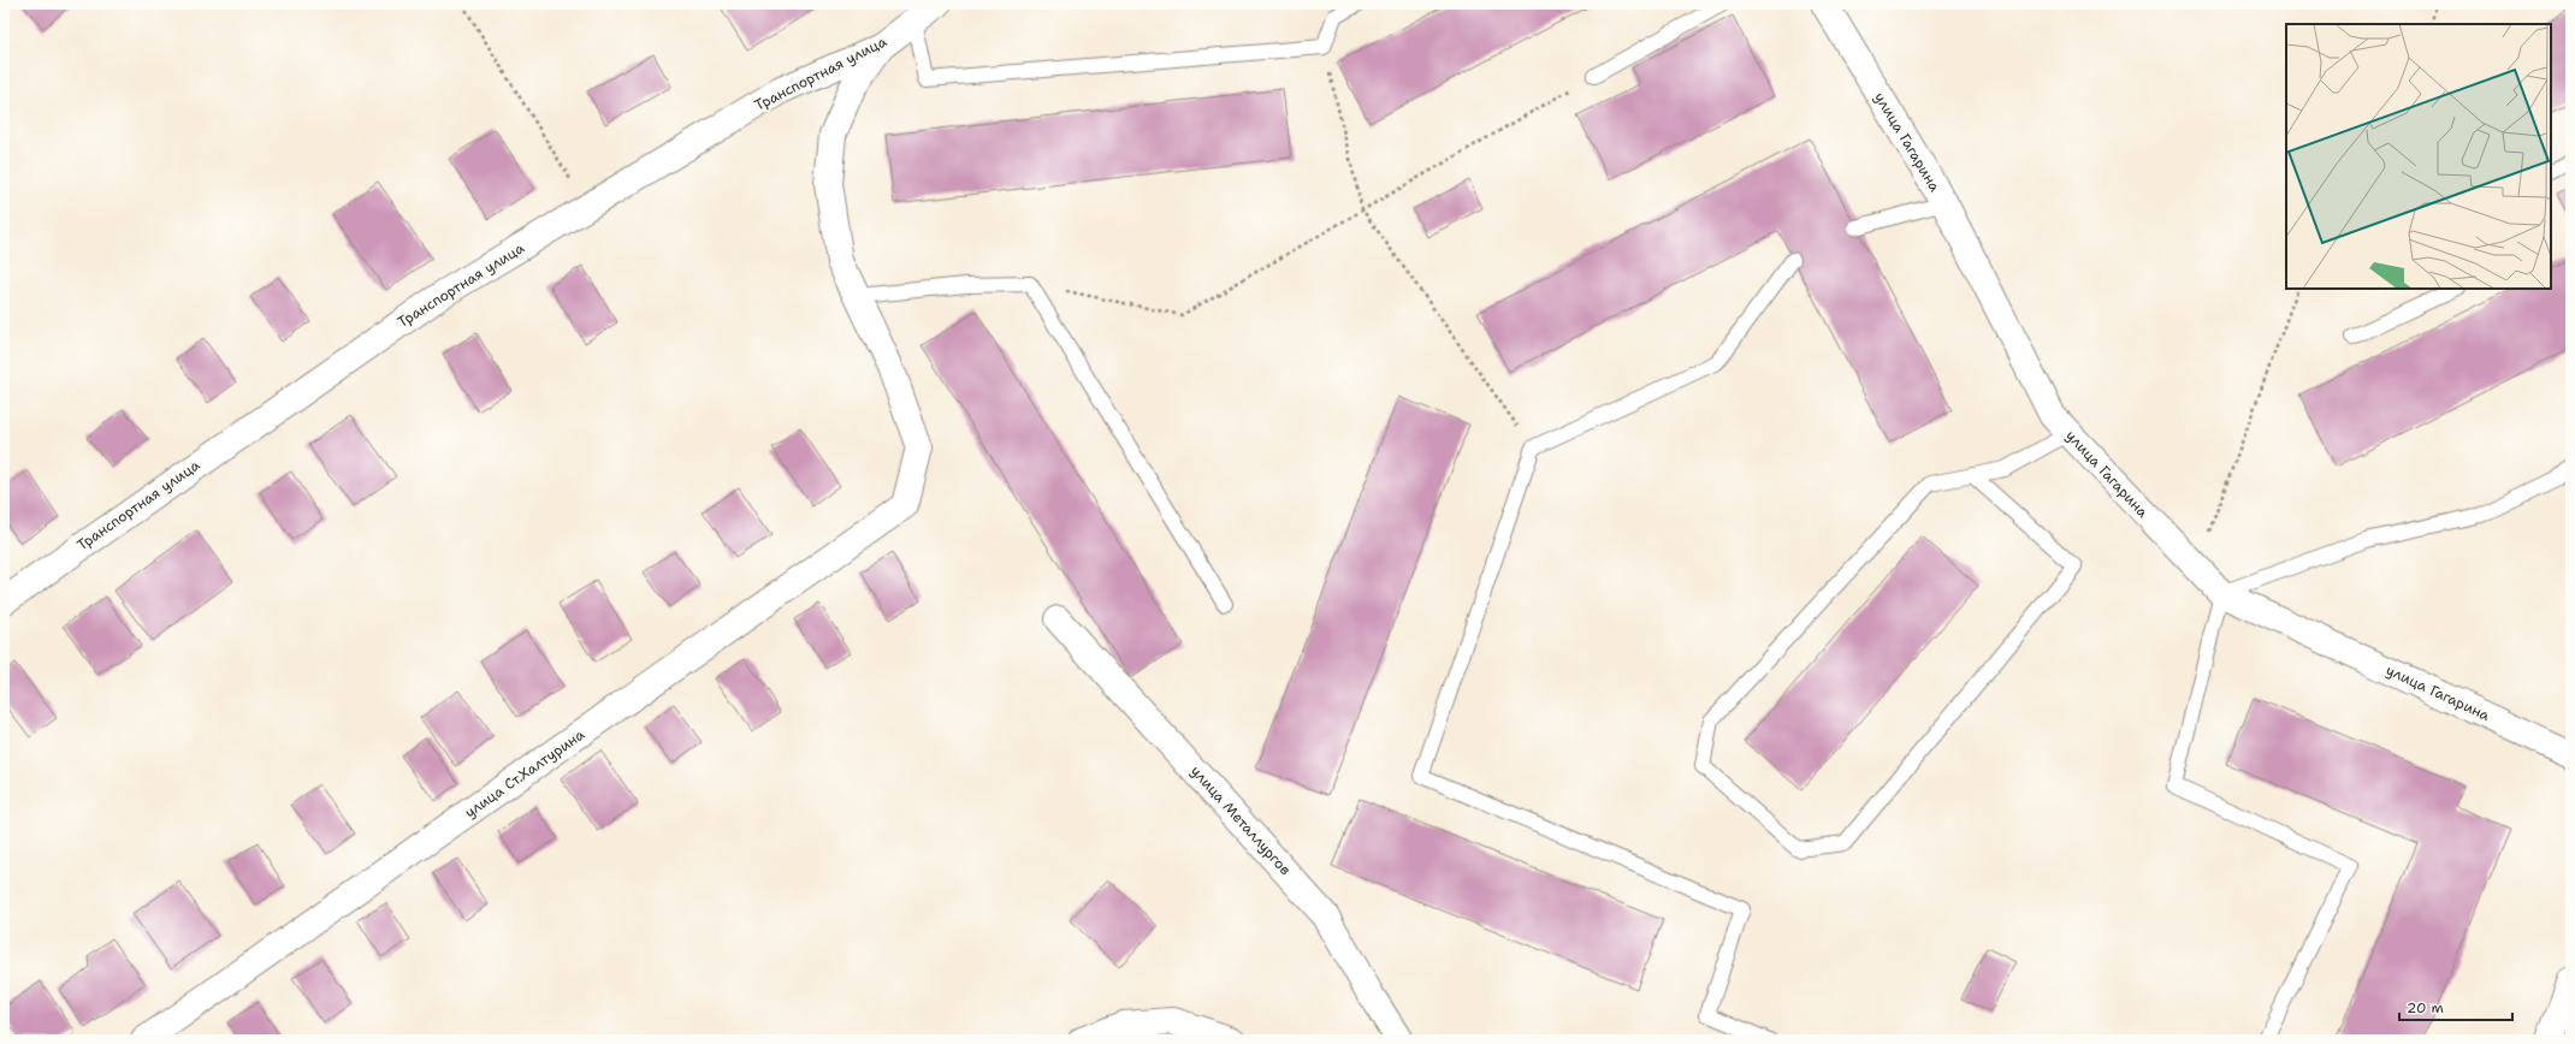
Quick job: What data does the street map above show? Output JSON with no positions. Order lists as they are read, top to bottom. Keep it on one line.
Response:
{"streets":{"street":["Транспортная улица","улица Гагарина","улица Ст.Халтурина","улица Металлургов"]},"scale_bar":"20 m"}
